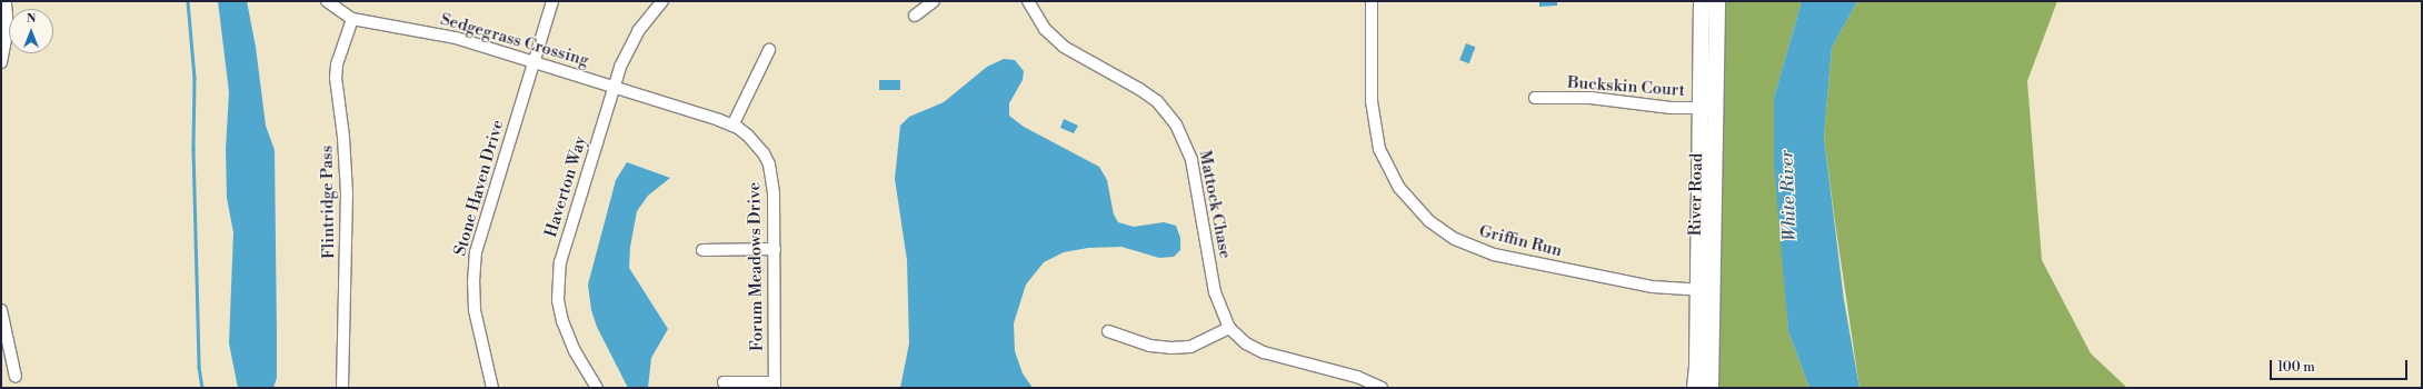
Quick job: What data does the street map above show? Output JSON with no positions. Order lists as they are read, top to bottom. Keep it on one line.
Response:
{"streets":{"main road":["River Road"],"street":["Sedgegrass Crossing","Buckskin Court","Haverton Way","Stone Haven Drive","Flintridge Pass","Mattock Chase","Griffin Run","Forum Meadows Drive"]},"crossings":[["Sedgegrass Crossing","Haverton Way"],["Sedgegrass Crossing","Stone Haven Drive"],["Sedgegrass Crossing","Flintridge Pass"],["Sedgegrass Crossing","Forum Meadows Drive"],["Buckskin Court","River Road"],["Haverton Way","Forum Meadows Drive"],["River Road","Griffin Run"]],"water":["White River"],"scale_bar":"100 m","north":"top"}
